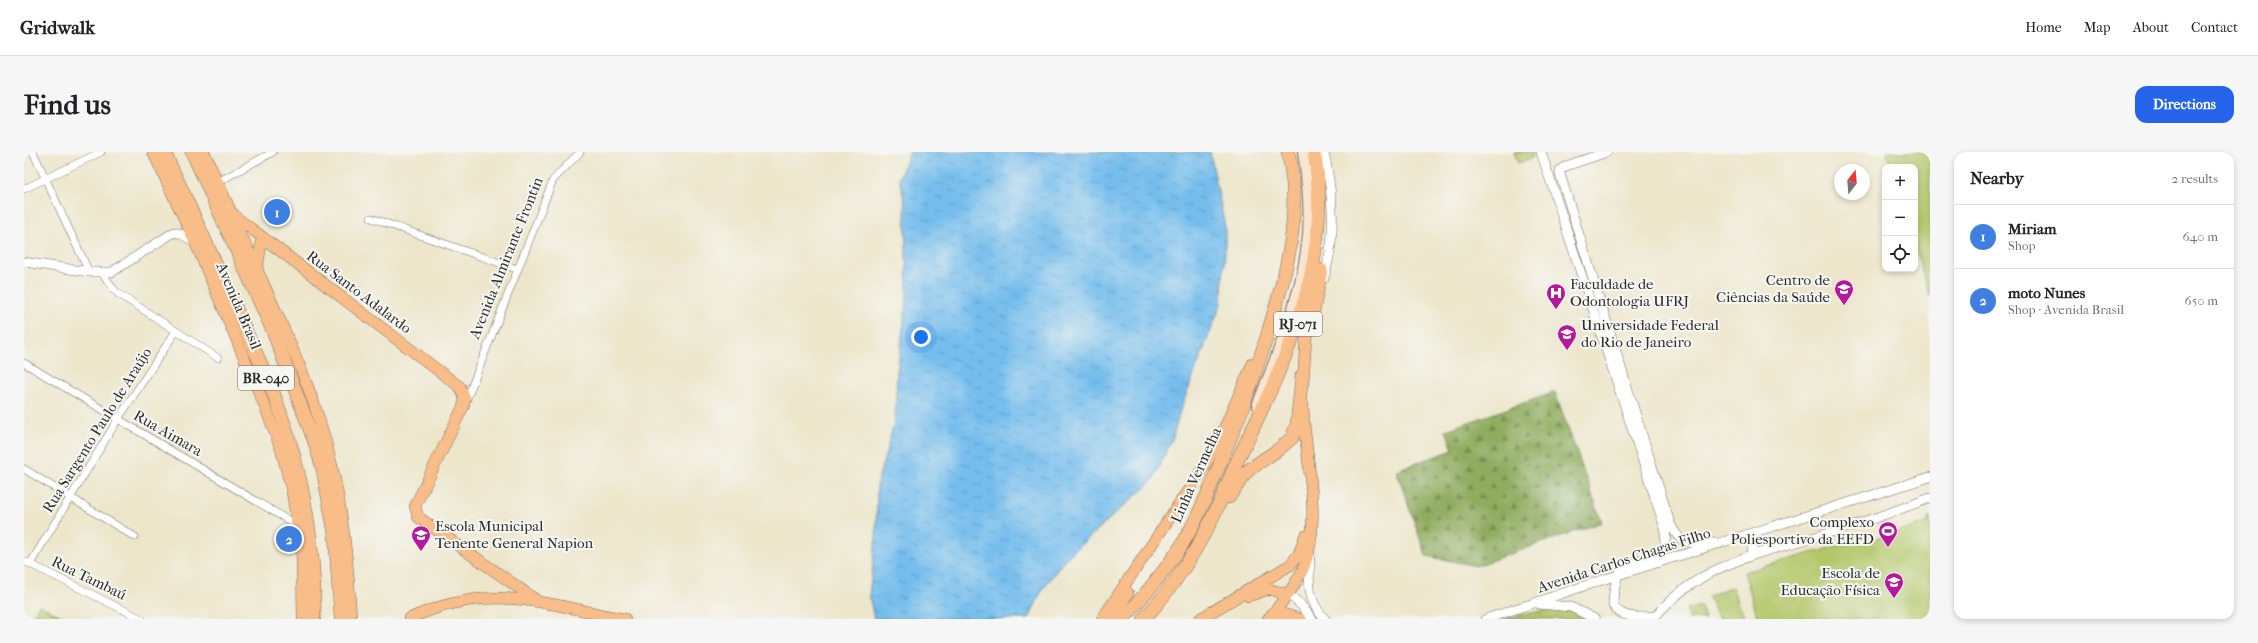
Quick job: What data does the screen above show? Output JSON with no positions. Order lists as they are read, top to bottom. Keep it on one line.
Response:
{"streets":{"highway":["Avenida Almirante Frontin","Rua Santo Adalardo","Avenida Brasil","RJ-071","BR-040","Linha Vermelha"],"street":["Rua Sargento Paulo de Araújo","Rua Aimara","Avenida Carlos Chagas Filho","Rua Tambaú"]},"crossings":[["Avenida Almirante Frontin","Rua Santo Adalardo"],["Rua Santo Adalardo","Avenida Brasil"],["Avenida Brasil","Rua Aimara"],["Rua Sargento Paulo de Araújo","Rua Aimara"],["Rua Sargento Paulo de Araújo","Rua Tambaú"]],"places":{"school or university":["Centro de Ciências da Saúde","Universidade Federal do Rio de Janeiro","Escola Municipal Tenente General Napion","Escola de Educação Física"],"hospital":["Faculdade de Odontologia UFRJ"],"sports":["Complexo Poliesportivo da EEFD"]},"north":"top","page":{"header":"Gridwalk","nav":["Home","Map","About","Contact"],"buttons":"Directions","title":"Find us","heading":["Nearby","2 results"],"map_buttons":["+","−"],"pins":["1","2"],"list":[{"mark":"1","name":"Miriam","note":"Shop","value":"640 m"},{"mark":"2","name":"moto Nunes","note":"Shop · Avenida Brasil","value":"650 m"}]}}
